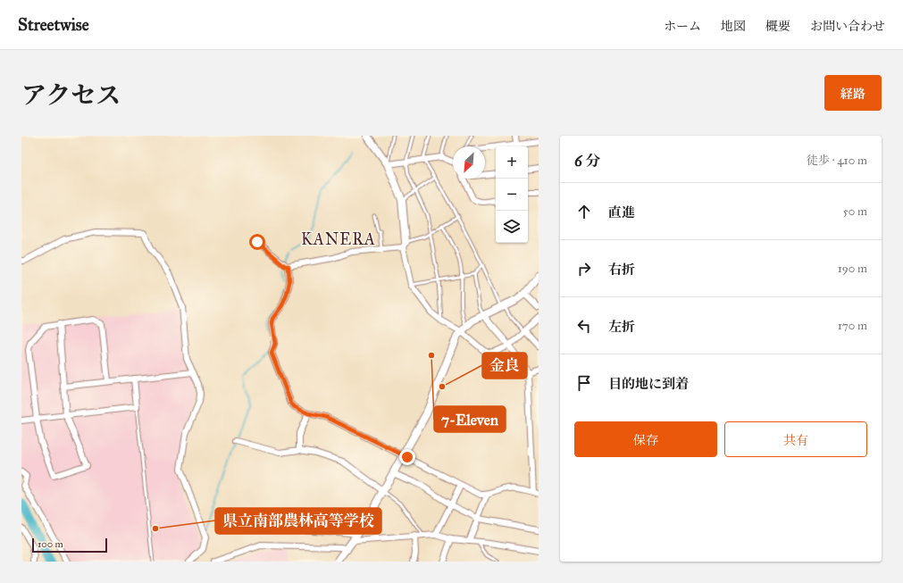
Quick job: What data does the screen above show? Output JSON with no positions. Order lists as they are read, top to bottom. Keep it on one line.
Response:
{"districts":["KANERA"],"places":["7-Eleven","金良","県立南部農林高等学校"],"scale_bar":"100 m","north":"bottom left","page":{"header":"Streetwise","nav":["ホーム","地図","概要","お問い合わせ"],"title":"アクセス","buttons":["経路",["保存","共有"]],"heading":["6 分","徒歩 · 410 m"],"map_buttons":["+","−"],"list":[["直進","50 m"],["右折","190 m"],["左折","170 m"],"目的地に到着"],"scale":"100 m"}}
